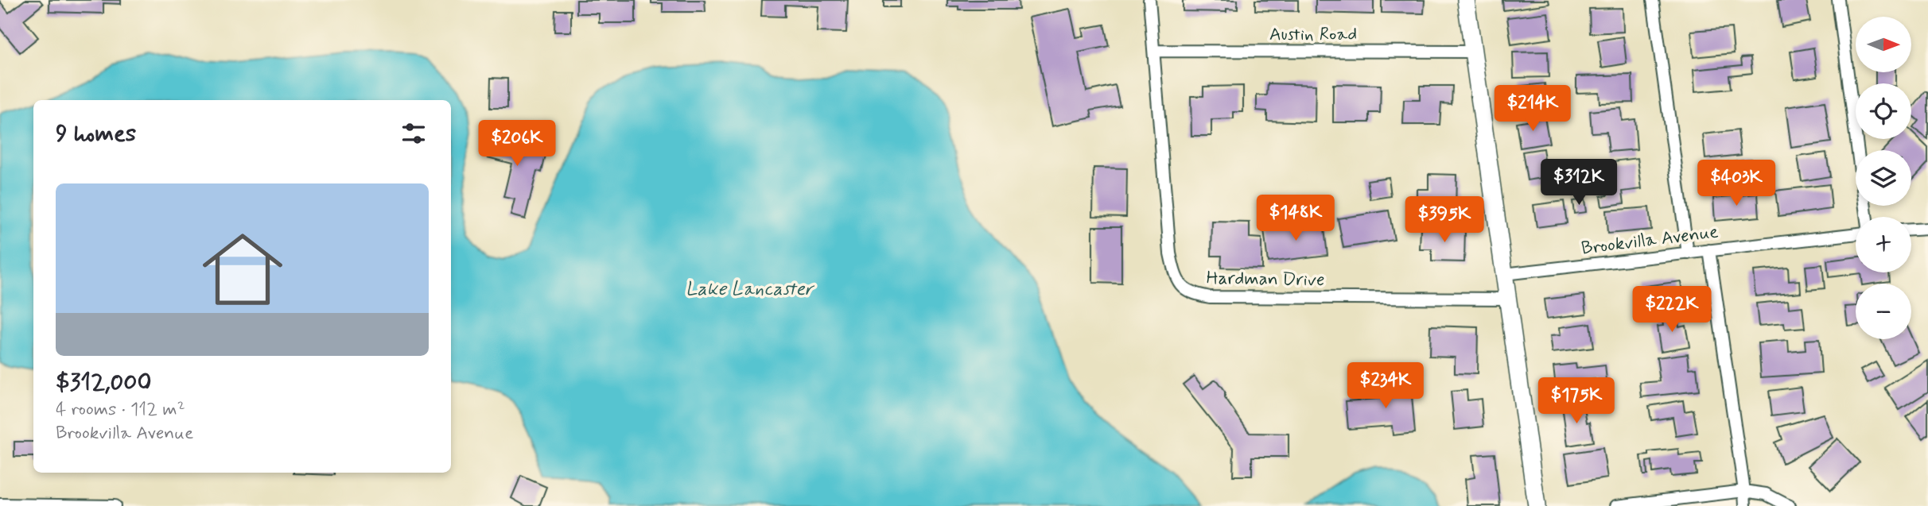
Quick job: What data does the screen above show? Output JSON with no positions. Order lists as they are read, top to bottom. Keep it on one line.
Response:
{"streets":{"street":["Austin Road","Brookvilla Avenue","Hardman Drive"]},"crossings":[["Austin Road","Hardman Drive"]],"water":["Lake Lancaster"],"north":"right","page":{"map_buttons":["+","−"],"price":["$214K","$206K","$312K","$403K","$148K","$395K","$222K","$234K","$175K"],"heading":"9 homes","list":[{"name":"$312,000","note":"4 rooms · 112 m² · Brookvilla Avenue"}]}}
